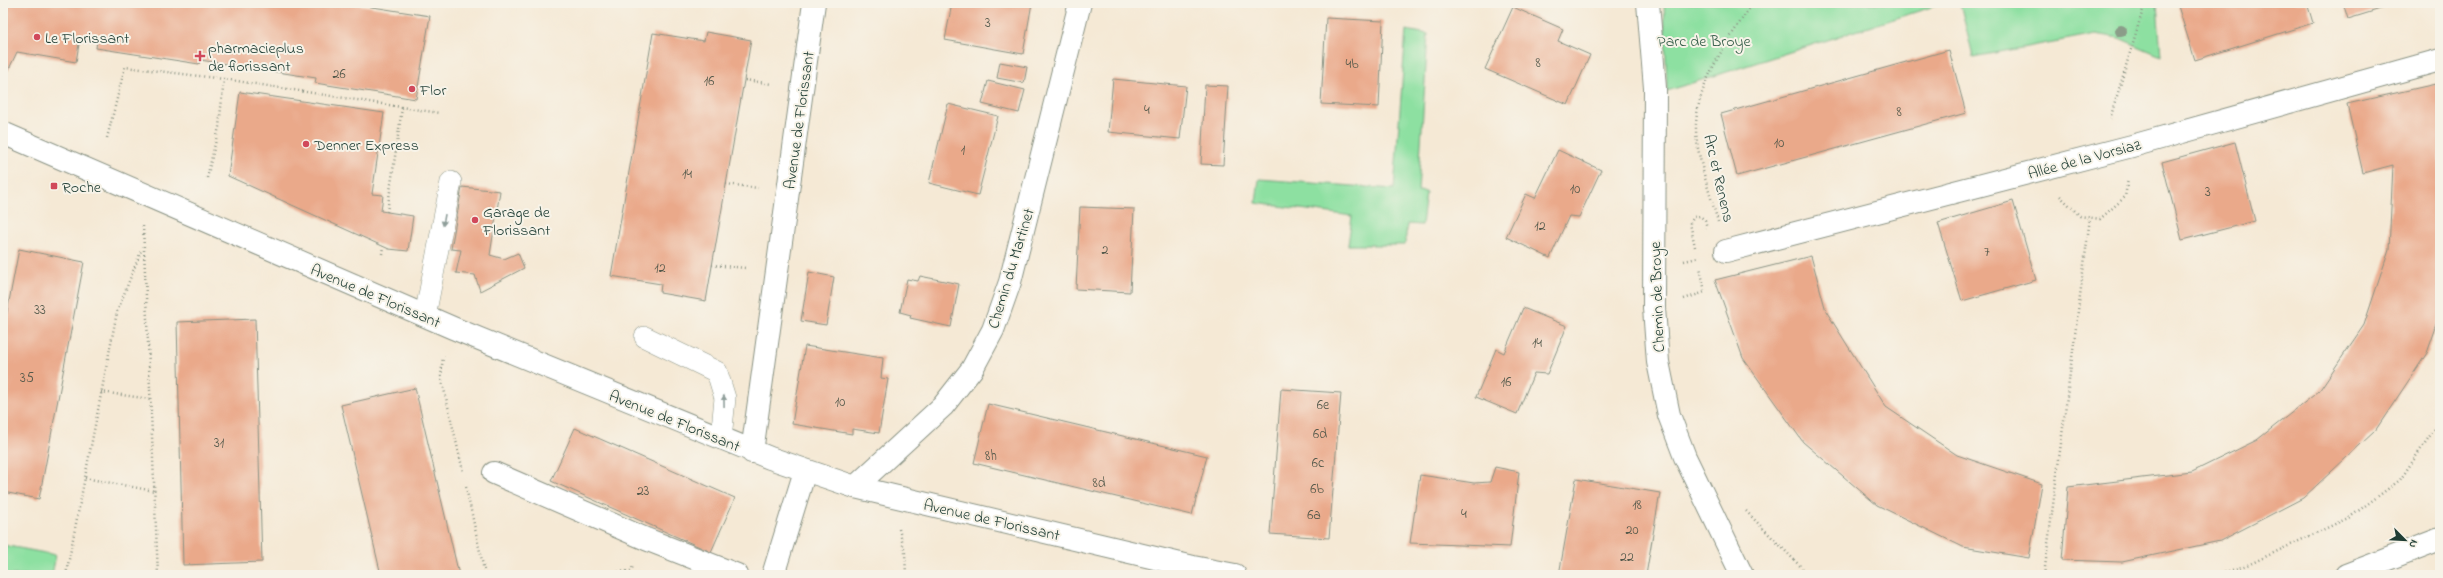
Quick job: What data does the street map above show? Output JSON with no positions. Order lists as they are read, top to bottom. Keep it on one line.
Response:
{"streets":{"street":["Avenue de Florissant","Allée de la Vorsiaz","Chemin du Martinet","Chemin de Broye"],"path":["Arc et Renens"]},"crossings":[["Avenue de Florissant","Chemin du Martinet"],["Allée de la Vorsiaz","Arc et Renens"]],"parks":["Parc de Broye"],"places":{"other":["Le Florissant","Flor","Denner Express","Garage de Florissant"],"health":["pharmacieplus de florissant"],"transit":["Roche"]},"house_numbers":["3","8","4b","26","16","4","8","10","1","14","10","3","12","2","7","12","33","14","35","16","10","6e","6d","31","8h","6c","8d","6b","23","18","4","6a","20","22"],"north":"bottom right"}
